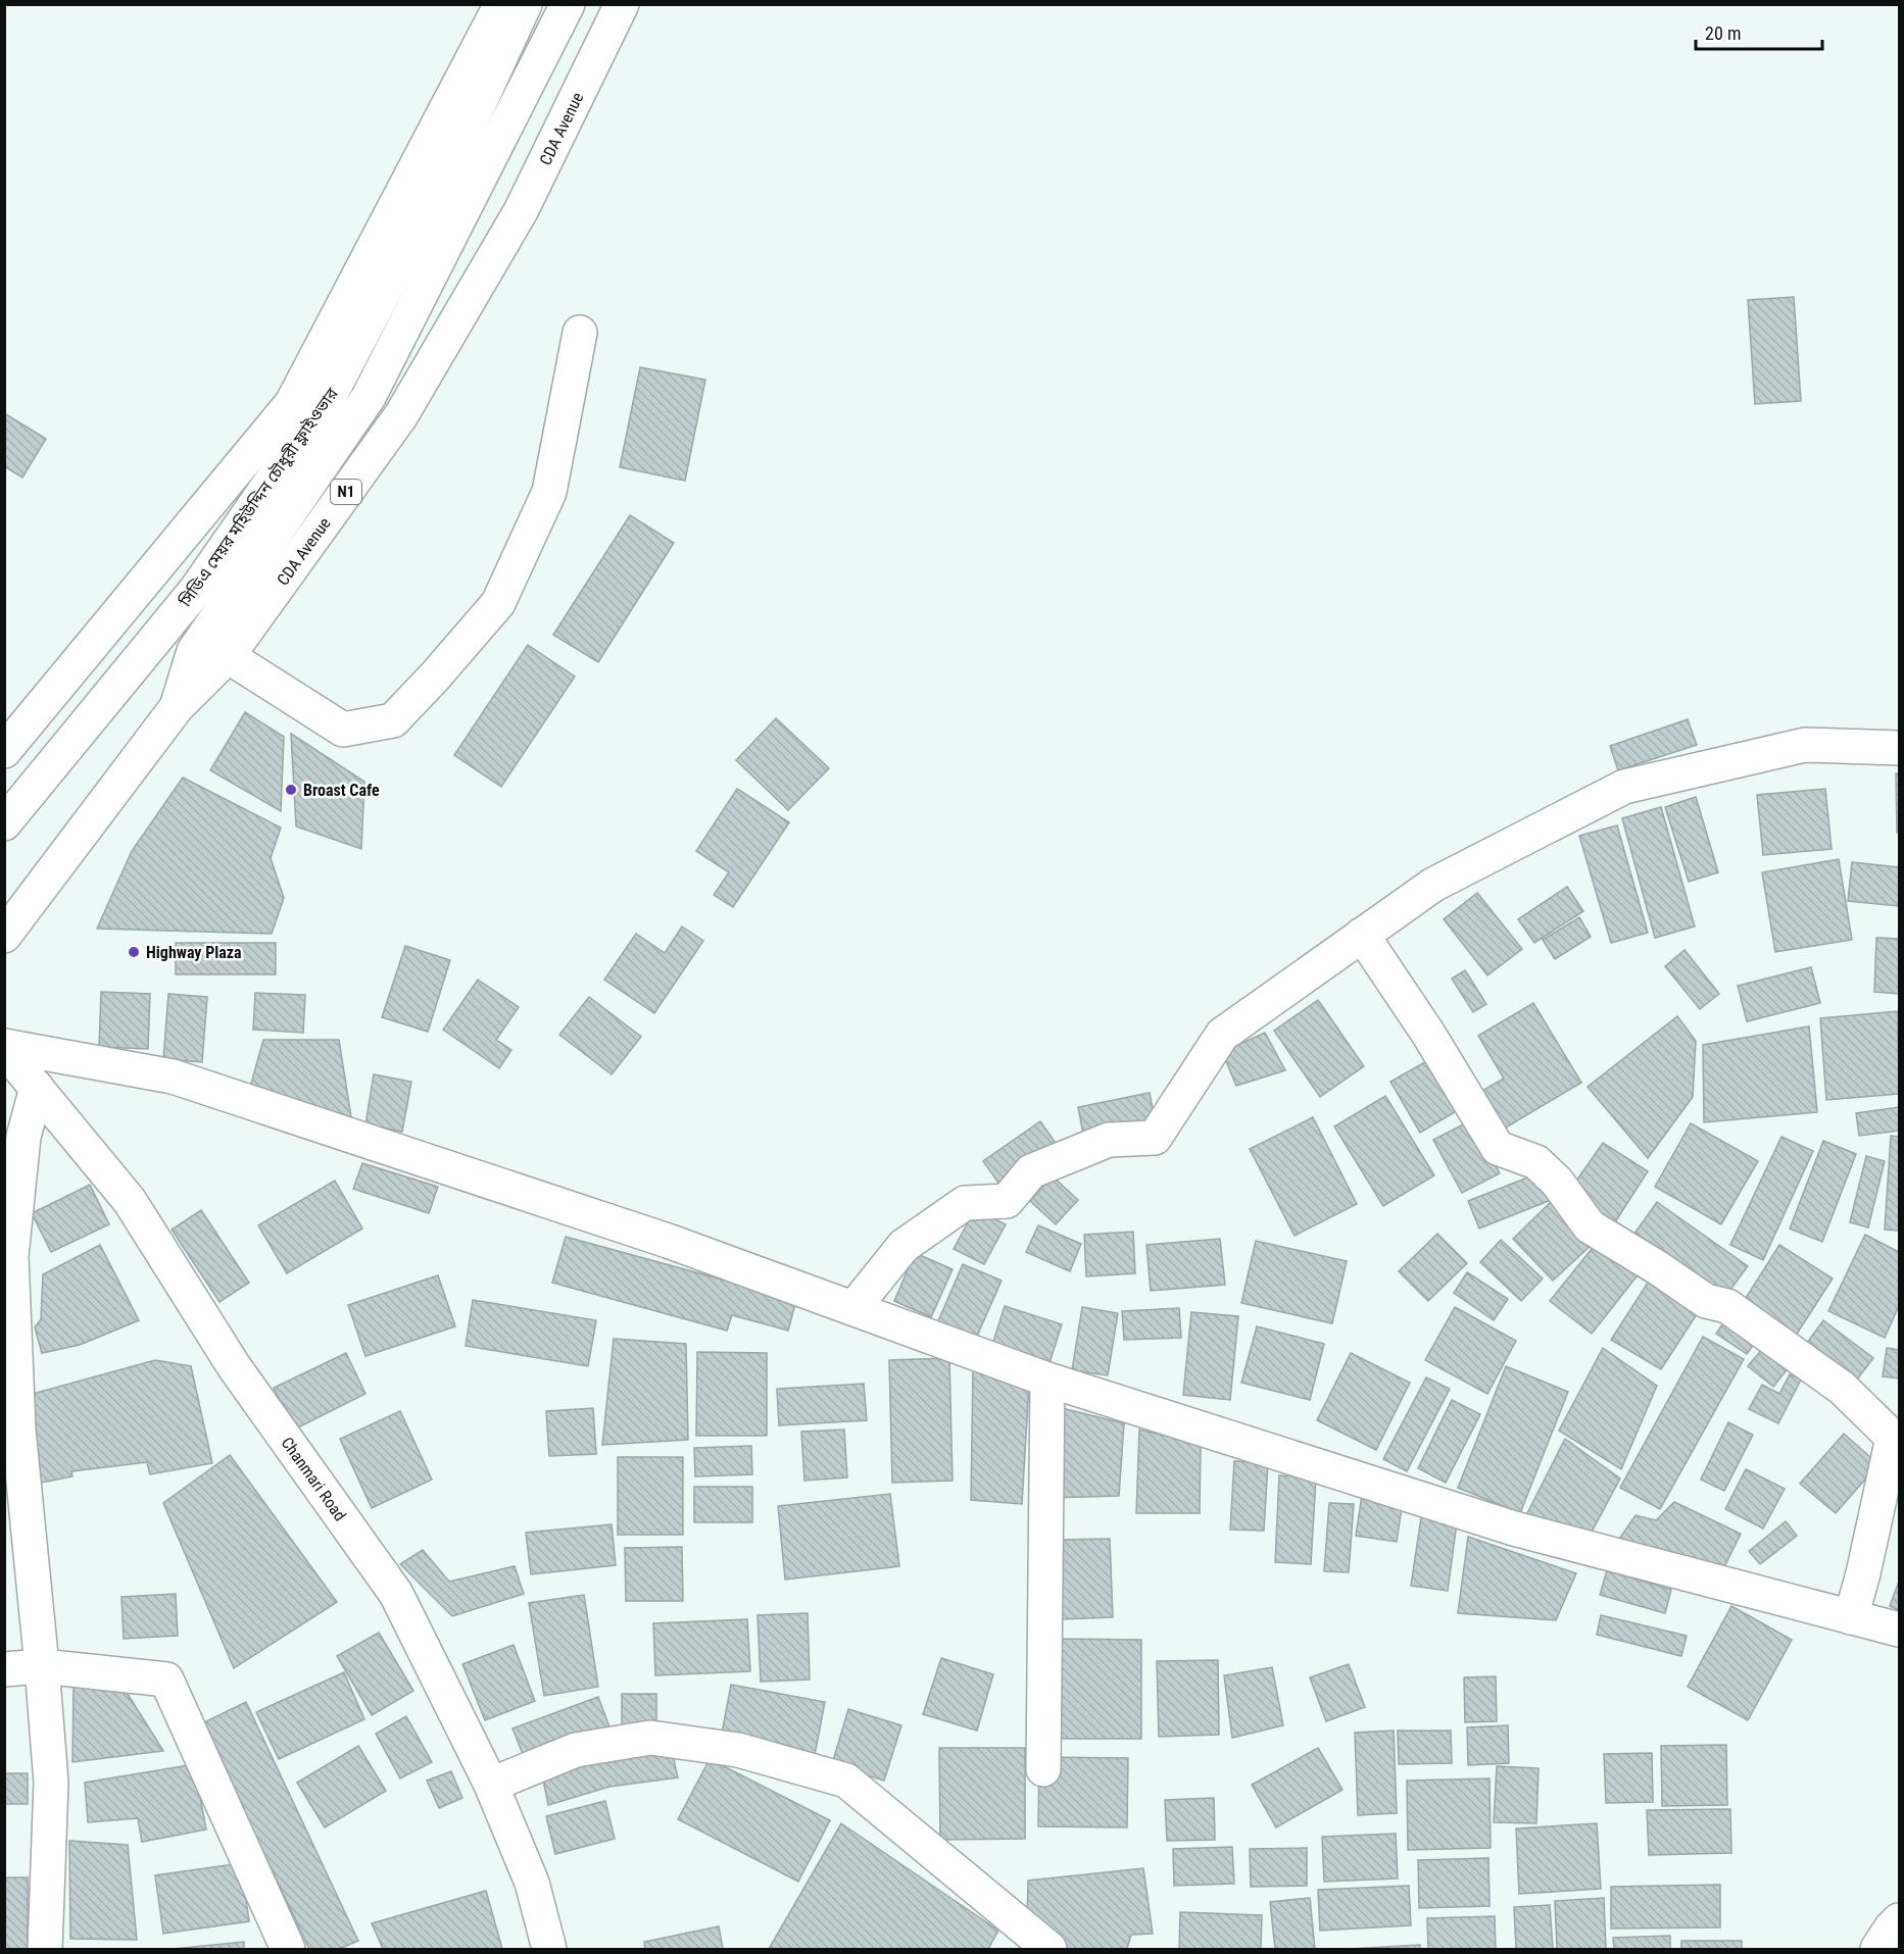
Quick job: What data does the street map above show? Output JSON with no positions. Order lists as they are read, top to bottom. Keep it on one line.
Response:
{"streets":{"main road":["CDA Avenue","N1","সিডিএ মেয়র মহিউদ্দিন চৌধুরী ফ্লাইওভার","Chanmari Road"]},"places":["Broast Cafe","Highway Plaza"],"scale_bar":"20 m"}
